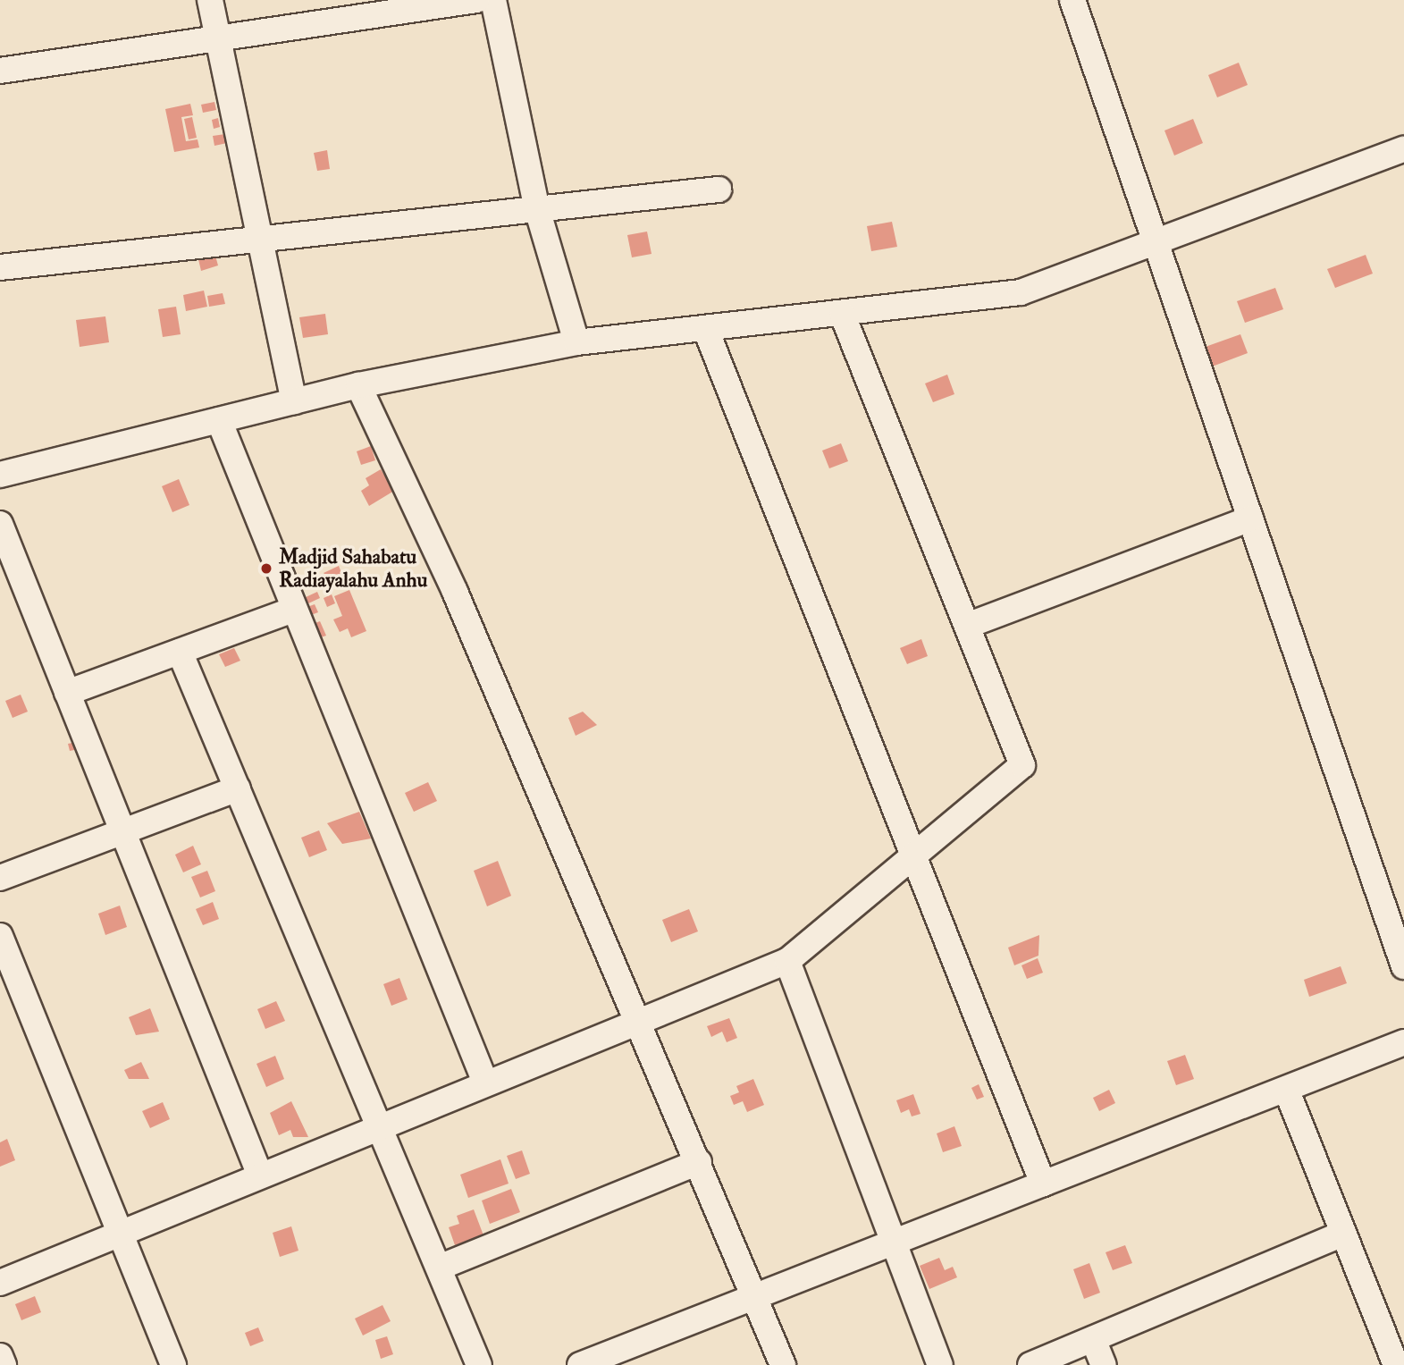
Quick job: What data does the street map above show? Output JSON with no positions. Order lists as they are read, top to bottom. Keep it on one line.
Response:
{"places":["Madjid Sahabatu Radiayalahu Anhu"]}
